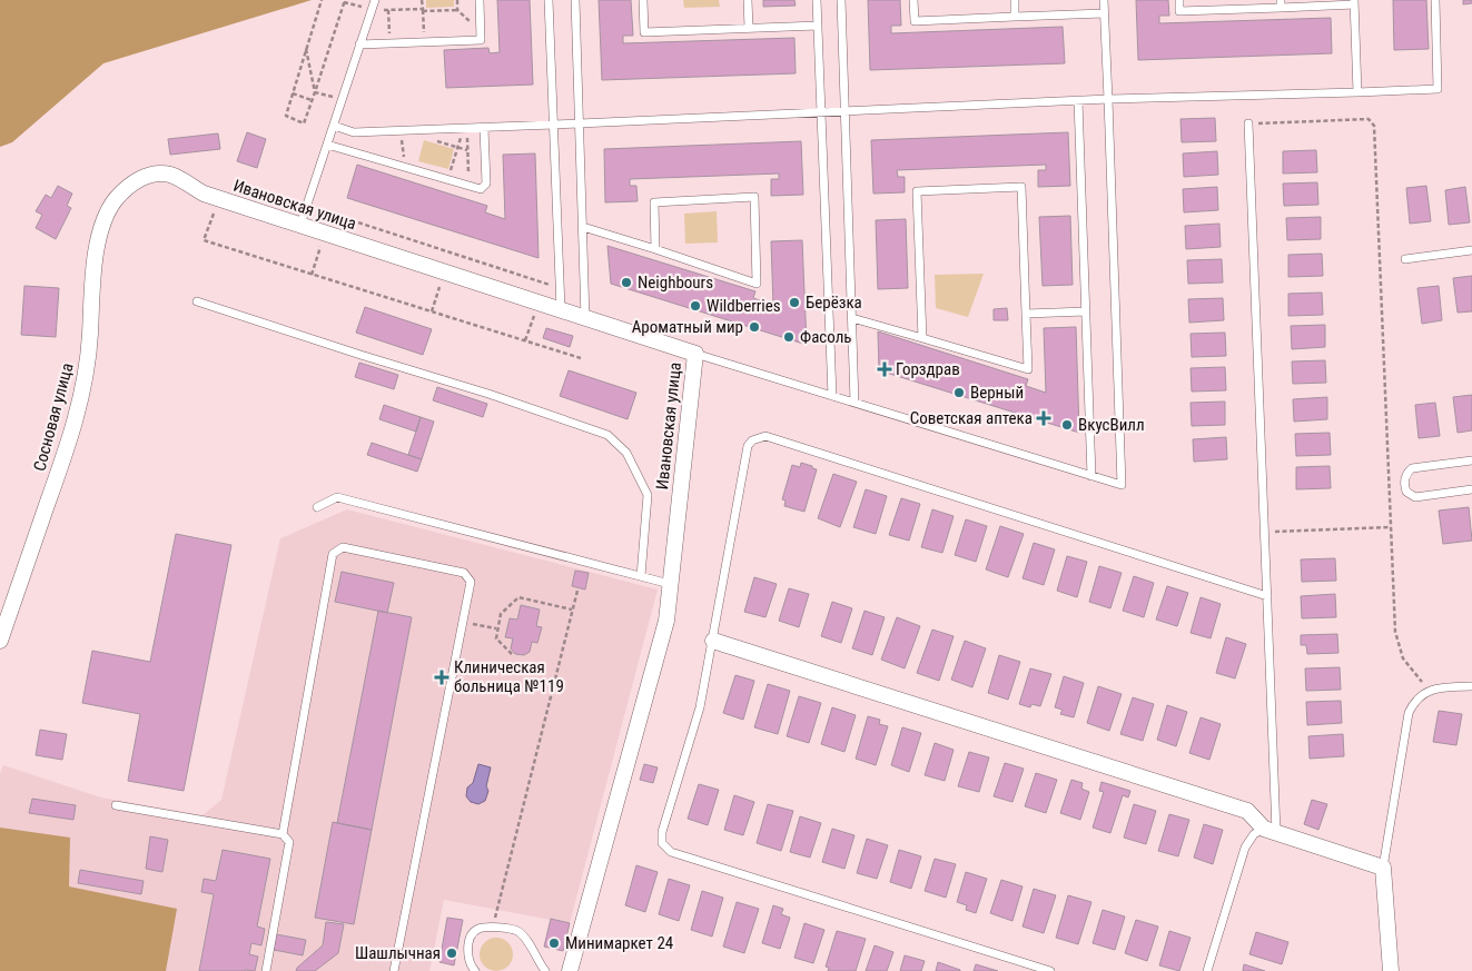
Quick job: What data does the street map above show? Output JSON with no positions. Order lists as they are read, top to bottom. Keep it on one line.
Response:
{"streets":{"street":["Ивановская улица","Сосновая улица"]},"crossings":[["Ивановская улица","Сосновая улица"]],"places":{"other":["Neighbours","Берёзка","Wildberries","Ароматный мир","Фасоль","Верный","ВкусВилл","Минимаркет 24","Шашлычная"],"health":["Горздрав","Советская аптека","Клиническая больница №119"]}}
